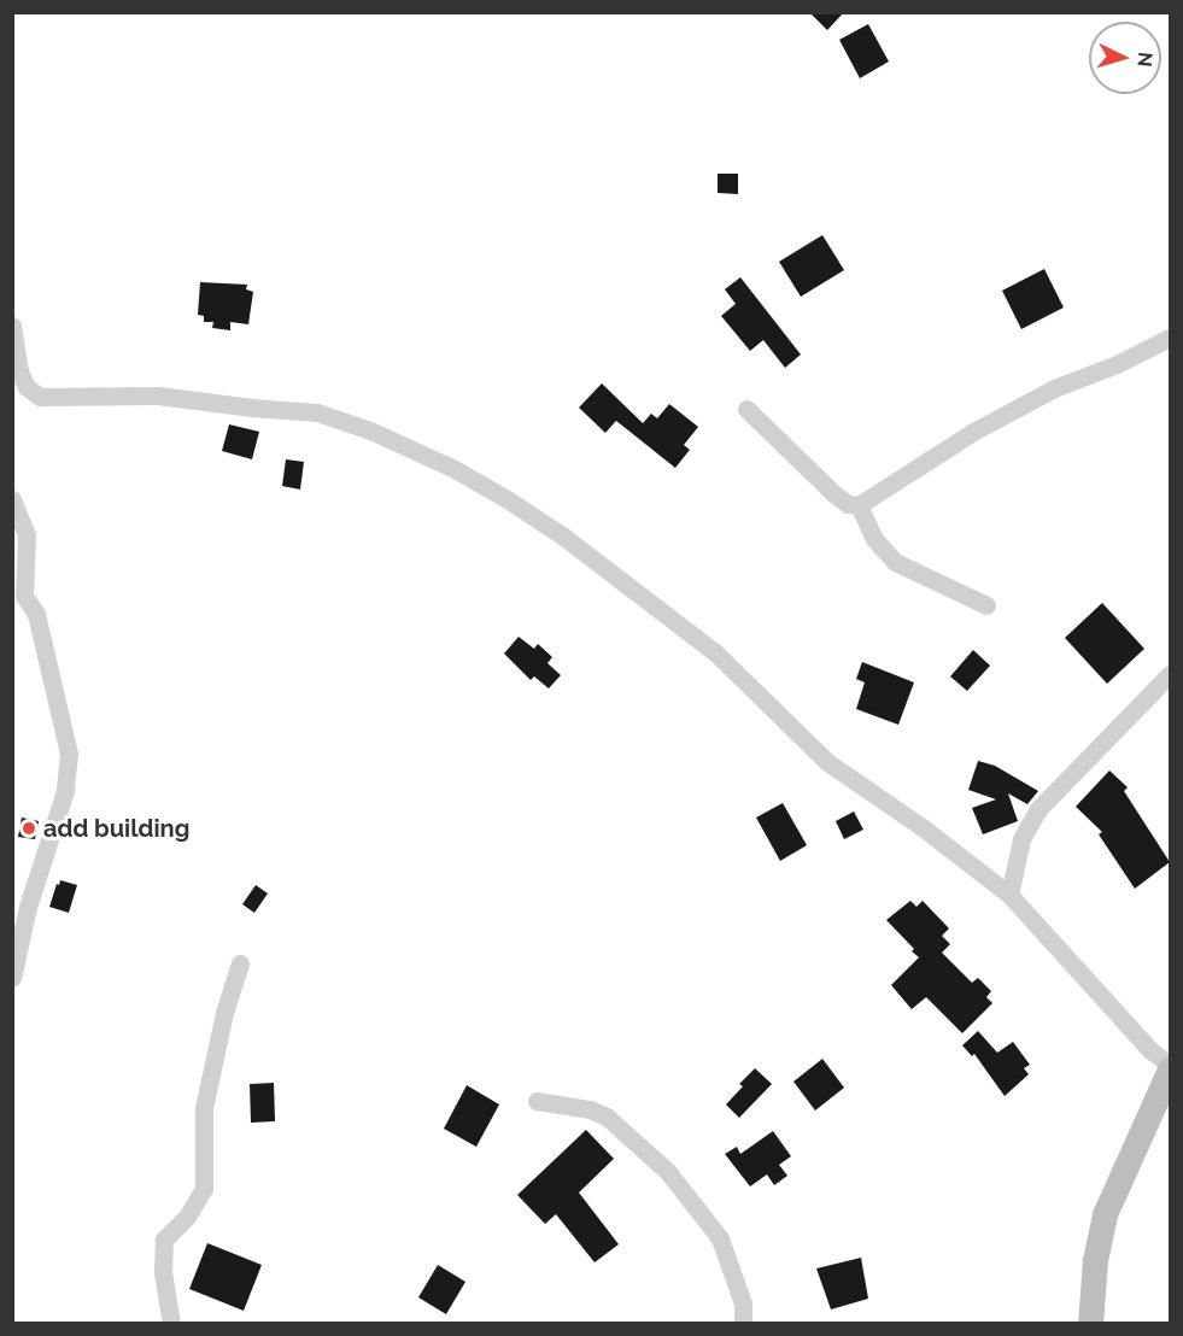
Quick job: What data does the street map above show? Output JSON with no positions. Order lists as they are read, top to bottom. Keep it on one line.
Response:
{"places":["add building"],"north":"right"}
